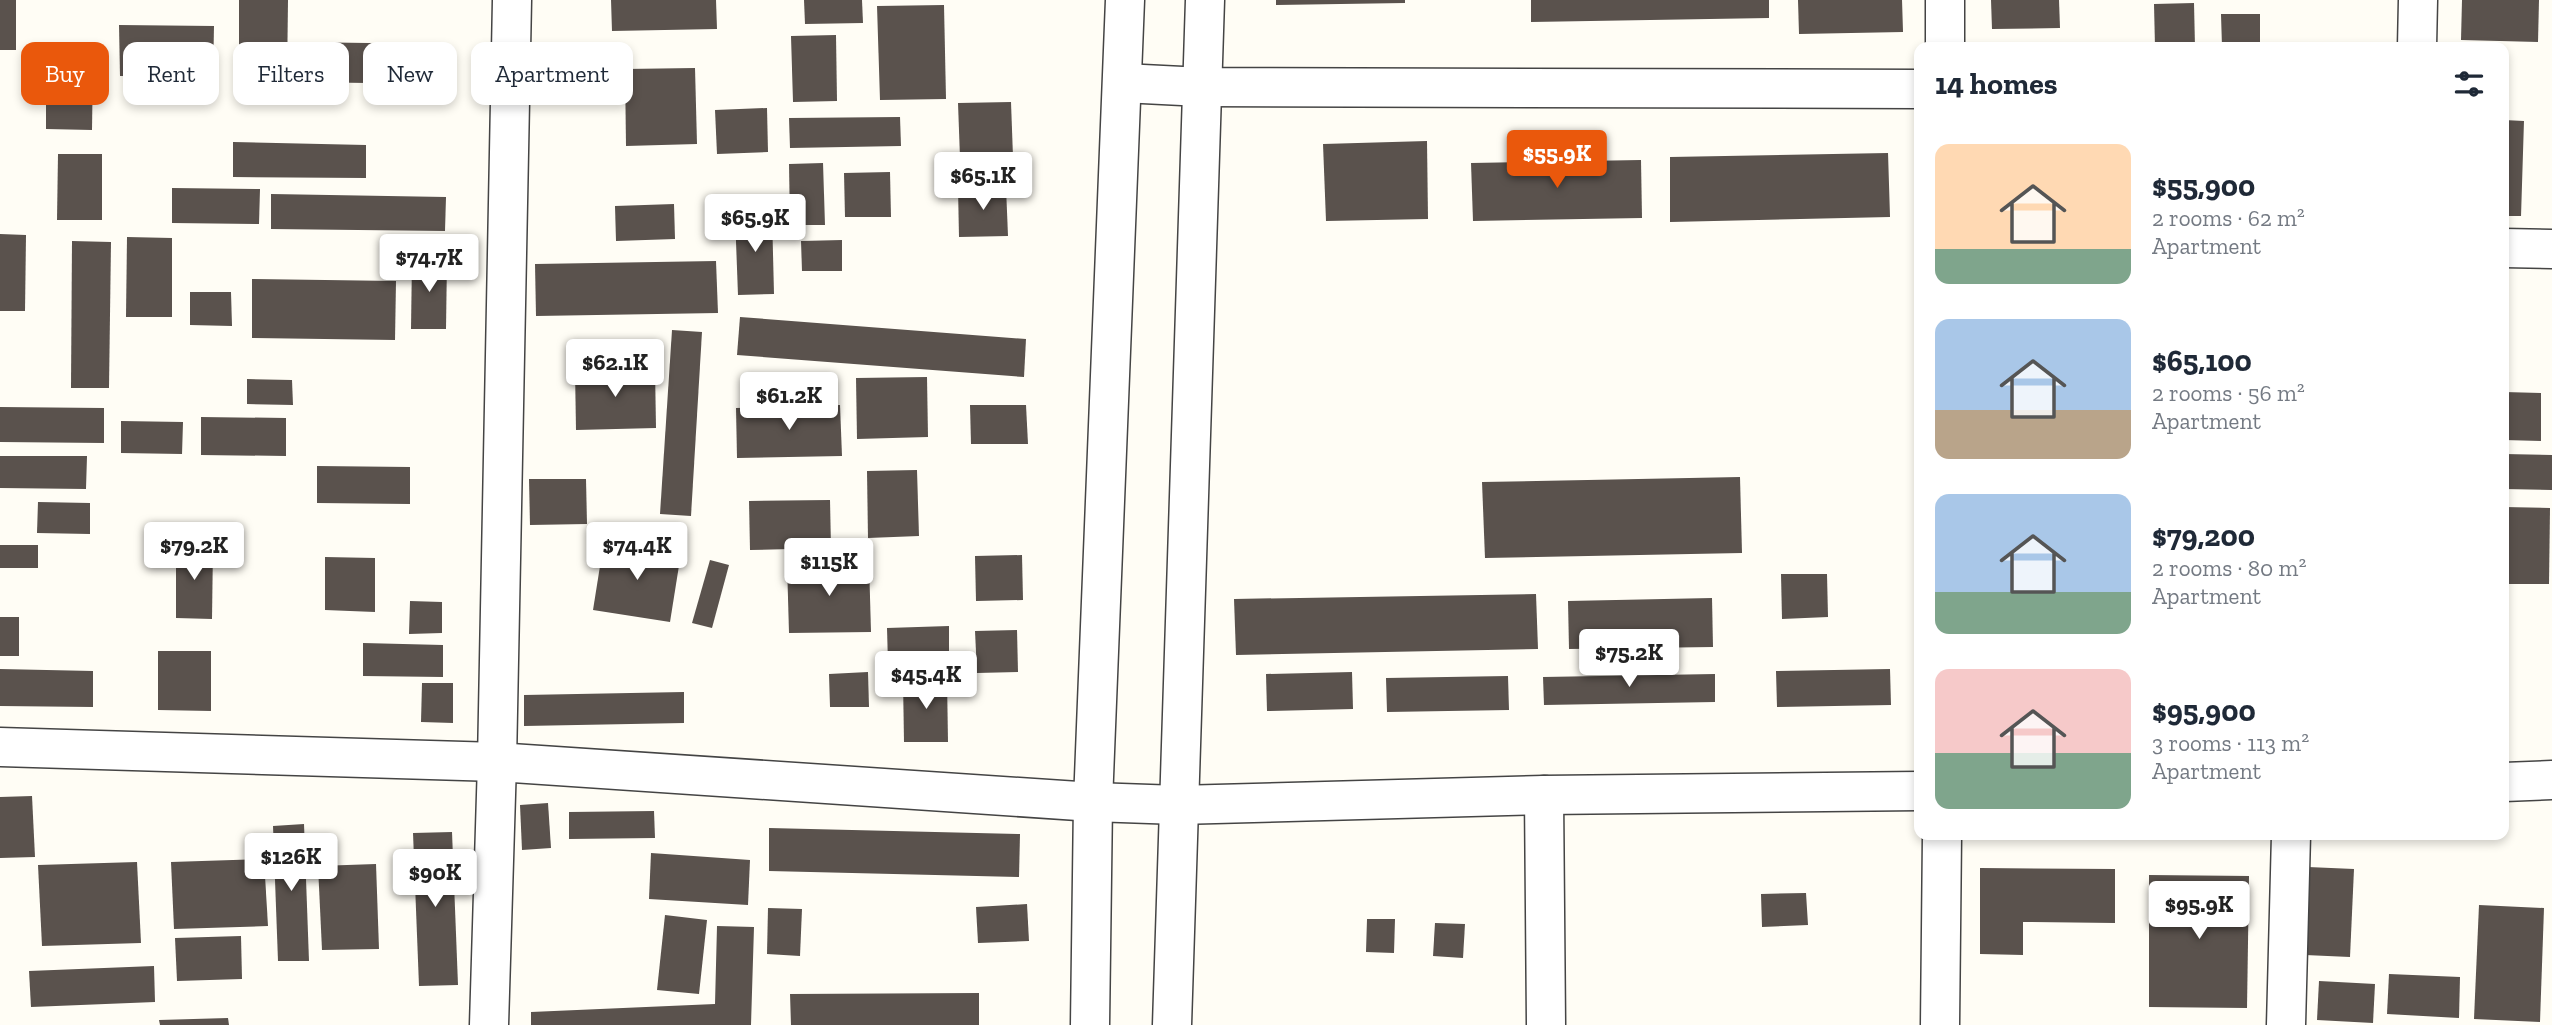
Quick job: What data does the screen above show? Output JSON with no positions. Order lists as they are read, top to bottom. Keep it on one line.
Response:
{"page":{"chip":["Buy","Rent","Filters","New","Apartment"],"heading":"14 homes","list":[{"name":"$55,900","note":"2 rooms · 62 m² · Apartment"},{"name":"$65,100","note":"2 rooms · 56 m² · Apartment"},{"name":"$79,200","note":"2 rooms · 80 m² · Apartment"},{"name":"$95,900","note":"3 rooms · 113 m² · Apartment"}],"price":["$55.9K","$65.1K","$65.9K","$74.7K","$62.1K","$61.2K","$79.2K","$74.4K","$115K","$75.2K","$45.4K","$126K","$90K","$95.9K"]}}
